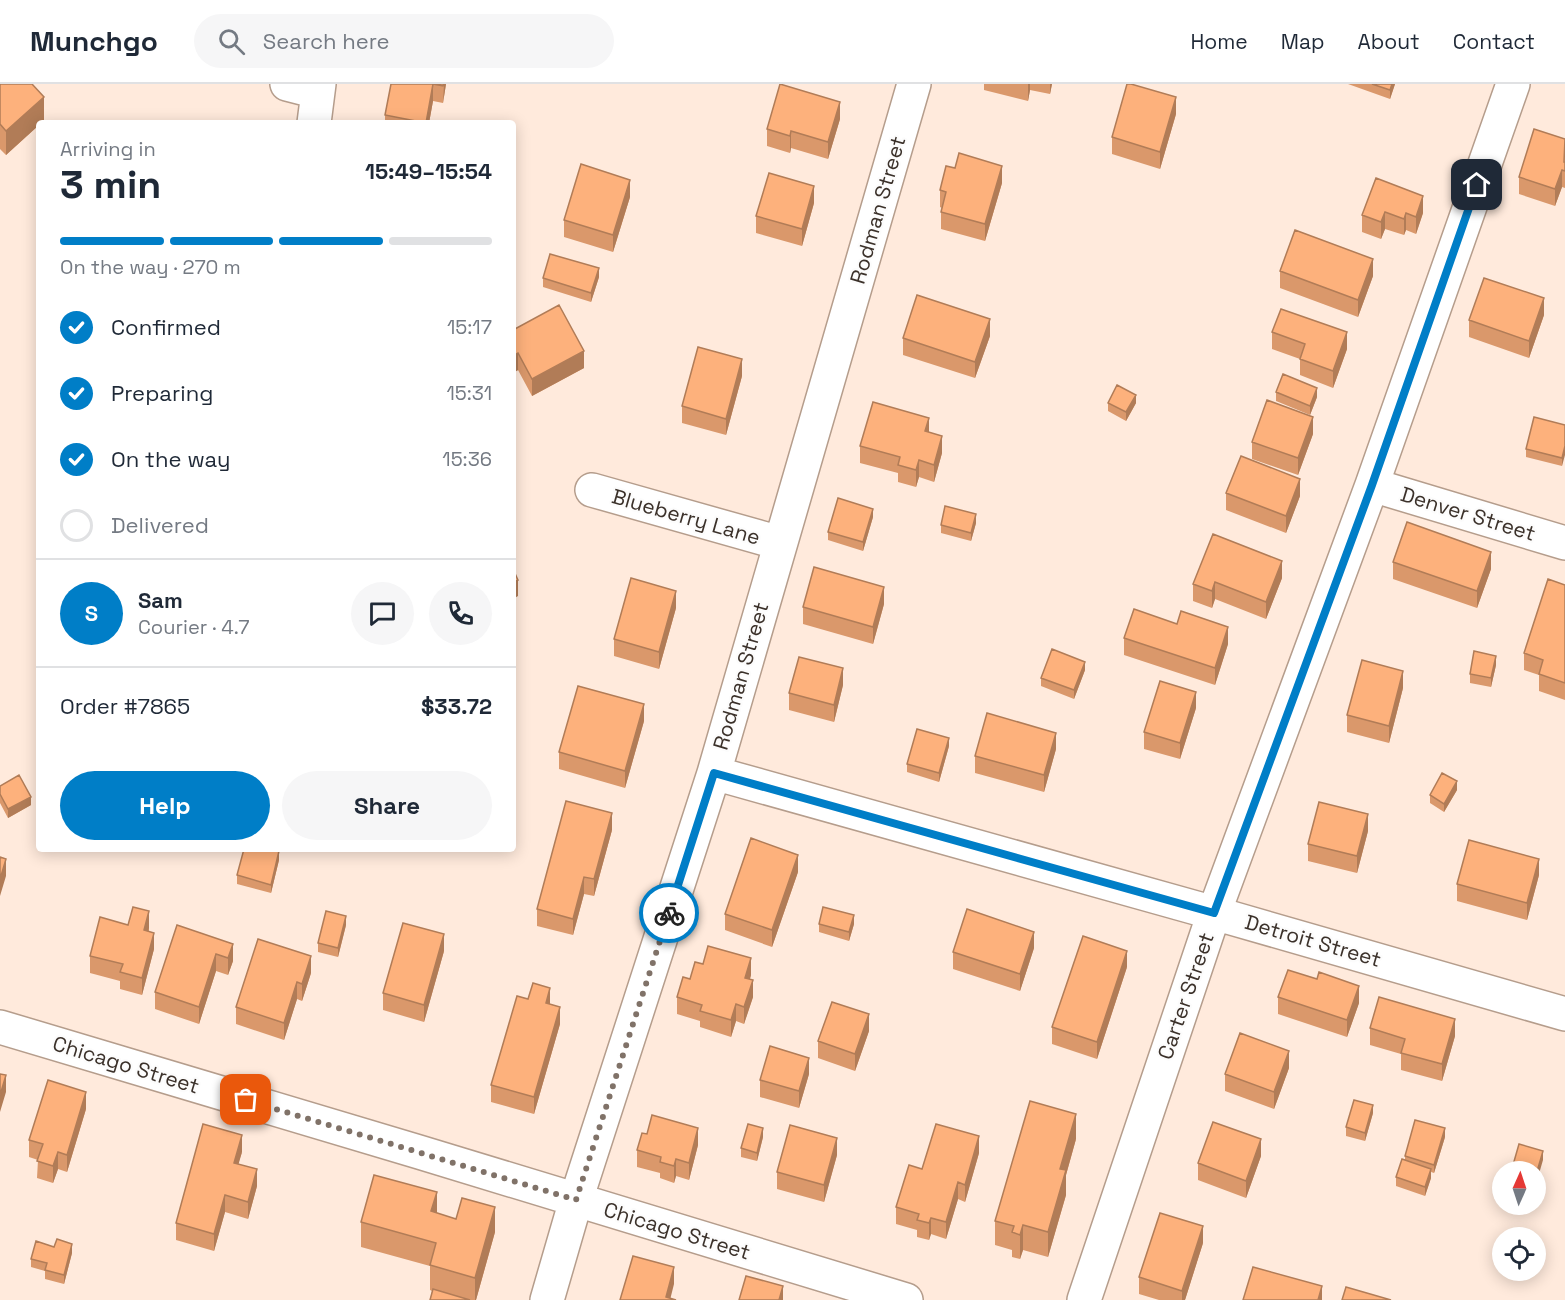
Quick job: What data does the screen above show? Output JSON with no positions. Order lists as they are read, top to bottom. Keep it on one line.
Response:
{"streets":{"street":["Rodman Street","Denver Street","Blueberry Lane","Detroit Street","Carter Street","Chicago Street"]},"crossings":[["Rodman Street","Blueberry Lane"],["Rodman Street","Detroit Street"],["Rodman Street","Chicago Street"],["Denver Street","Carter Street"],["Detroit Street","Carter Street"]],"north":"top","page":{"header":"Munchgo","search":"Search here","nav":["Home","Map","About","Contact"],"heading":["3 min","Arriving in","15:49–15:54"],"panel":["Sam","Courier · 4.7","Order #7865","$33.72"],"bar":"On the way · 270 m","list":[["Confirmed","15:17"],["Preparing","15:31"],["On the way","15:36"],"Delivered"],"round":"S","buttons":["Help","Share"]}}
